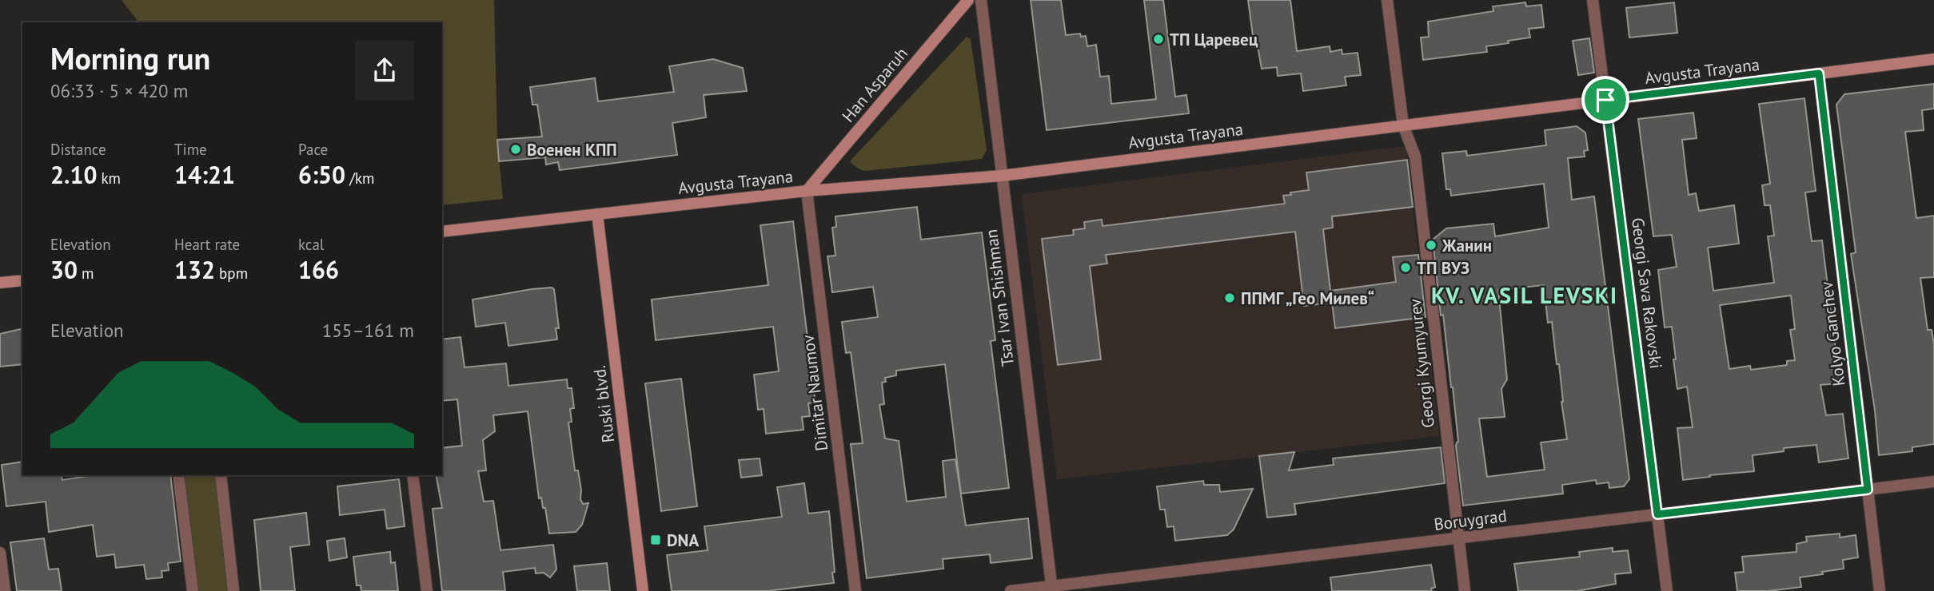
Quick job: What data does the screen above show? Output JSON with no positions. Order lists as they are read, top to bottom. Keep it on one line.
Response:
{"streets":{"street":["Avgusta Trayana","Han Asparuh","Georgi Sava Rakovski","Tsar Ivan Shishman","Kolyo Ganchev","Georgi Kyumyurev","Dimitar Naumov","Ruski blvd.","Boruygrad"]},"crossings":[["Avgusta Trayana","Han Asparuh"],["Avgusta Trayana","Georgi Sava Rakovski"],["Avgusta Trayana","Tsar Ivan Shishman"],["Avgusta Trayana","Kolyo Ganchev"],["Avgusta Trayana","Georgi Kyumyurev"],["Avgusta Trayana","Dimitar Naumov"],["Avgusta Trayana","Ruski blvd."],["Han Asparuh","Dimitar Naumov"],["Georgi Sava Rakovski","Boruygrad"],["Tsar Ivan Shishman","Boruygrad"],["Kolyo Ganchev","Boruygrad"],["Georgi Kyumyurev","Boruygrad"]],"districts":["KV. VASIL LEVSKI"],"places":{"other":["ТП Царевец","Военен КПП","Жанин","ТП ВУЗ","ППМГ „Гео Милев“"],"transit":["DNA"]},"page":{"heading":["Morning run","06:33 · 5 × 420 m"],"stats":[["Distance","2.10 km"],["Time","14:21"],["Pace","6:50 /km"],["Elevation","30 m"],["Heart rate","132 bpm"],["kcal","166"]],"chart":["Elevation","155–161 m"]}}
